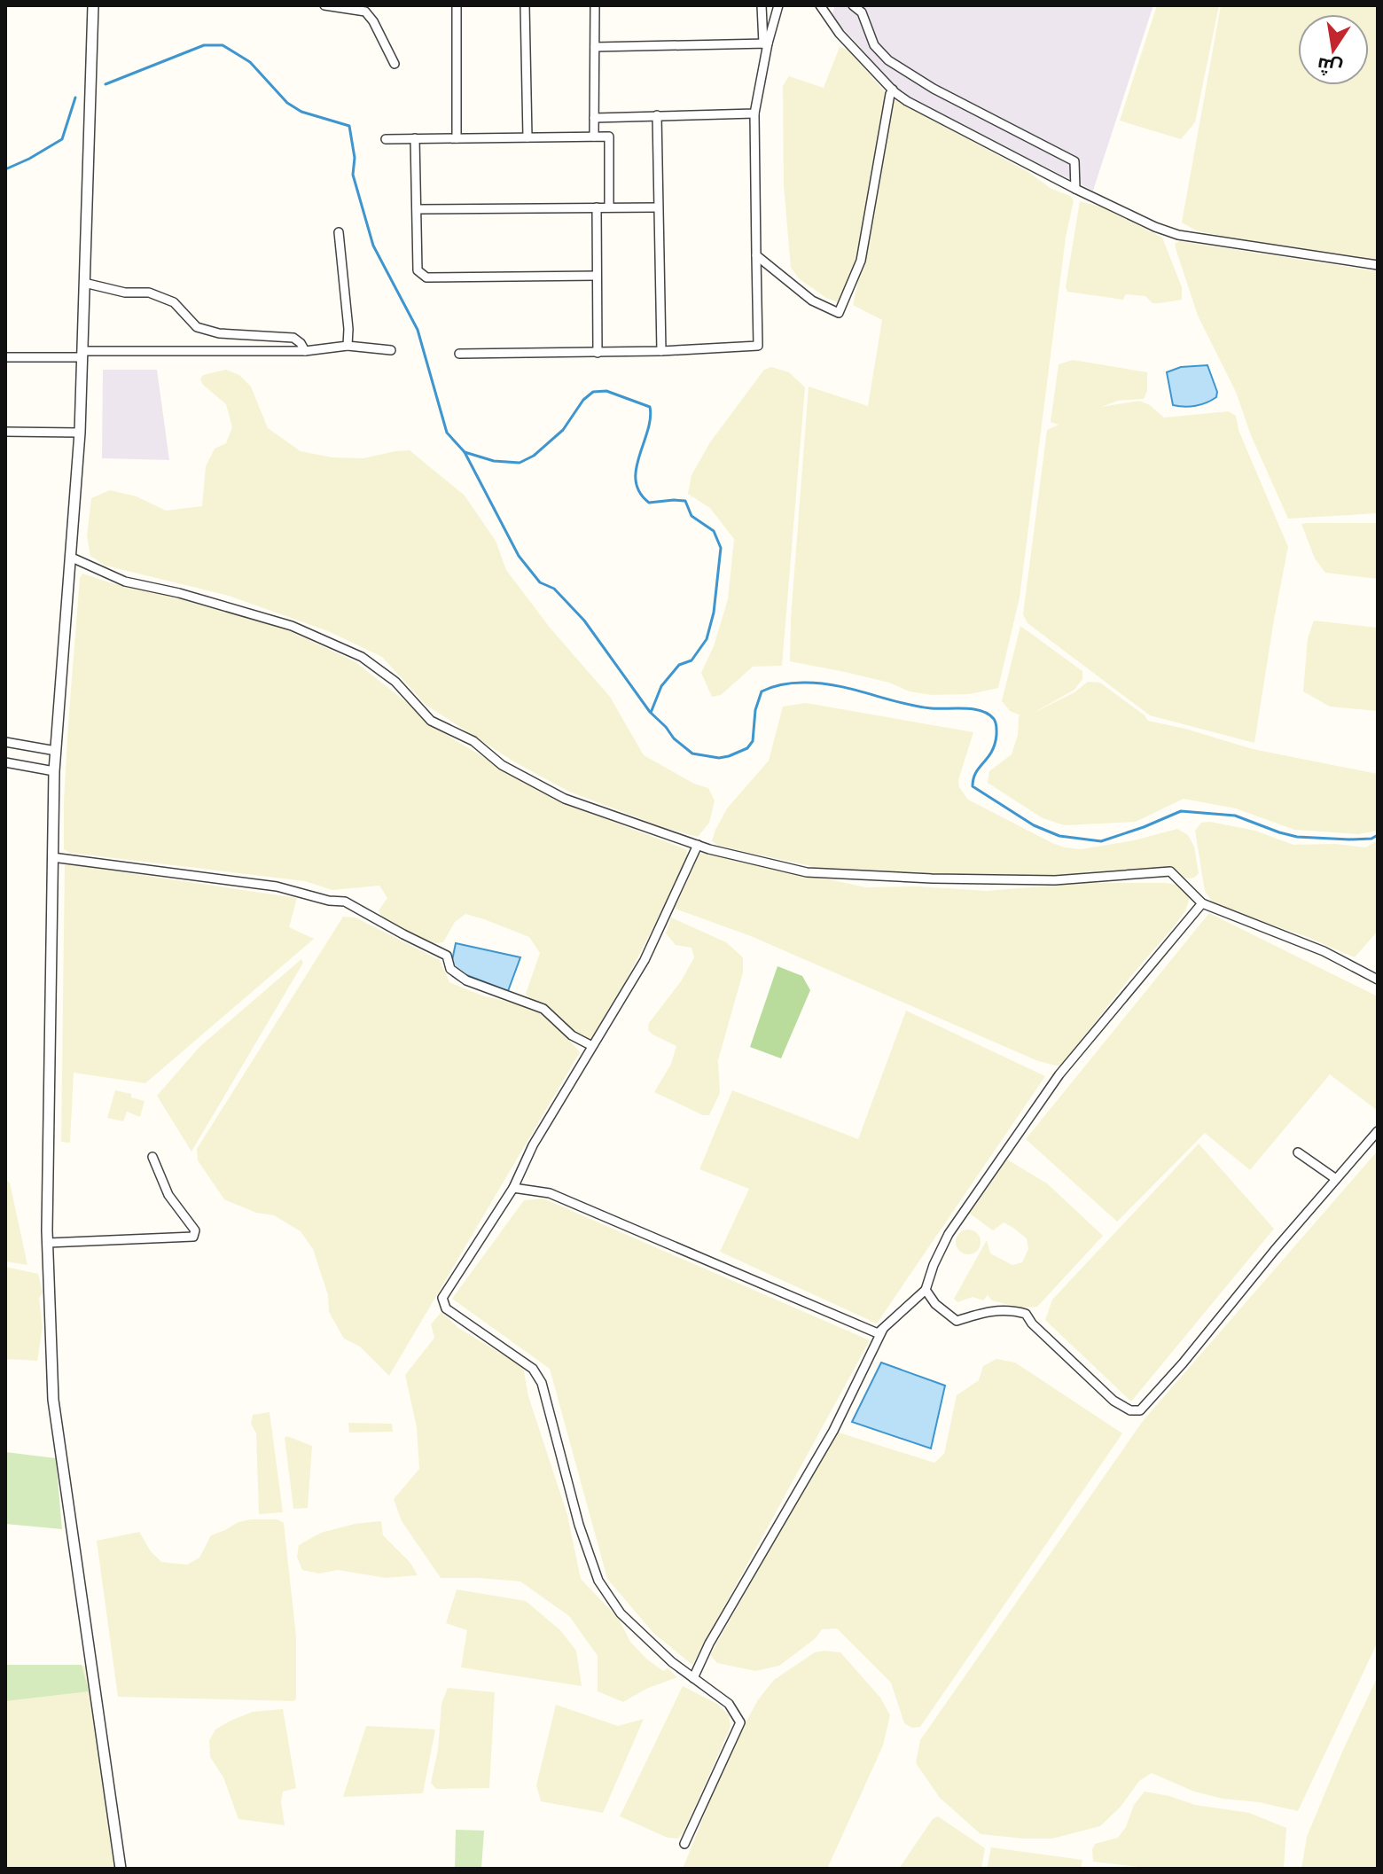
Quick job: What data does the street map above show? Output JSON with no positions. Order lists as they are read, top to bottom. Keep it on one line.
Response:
{"north":"bottom"}
